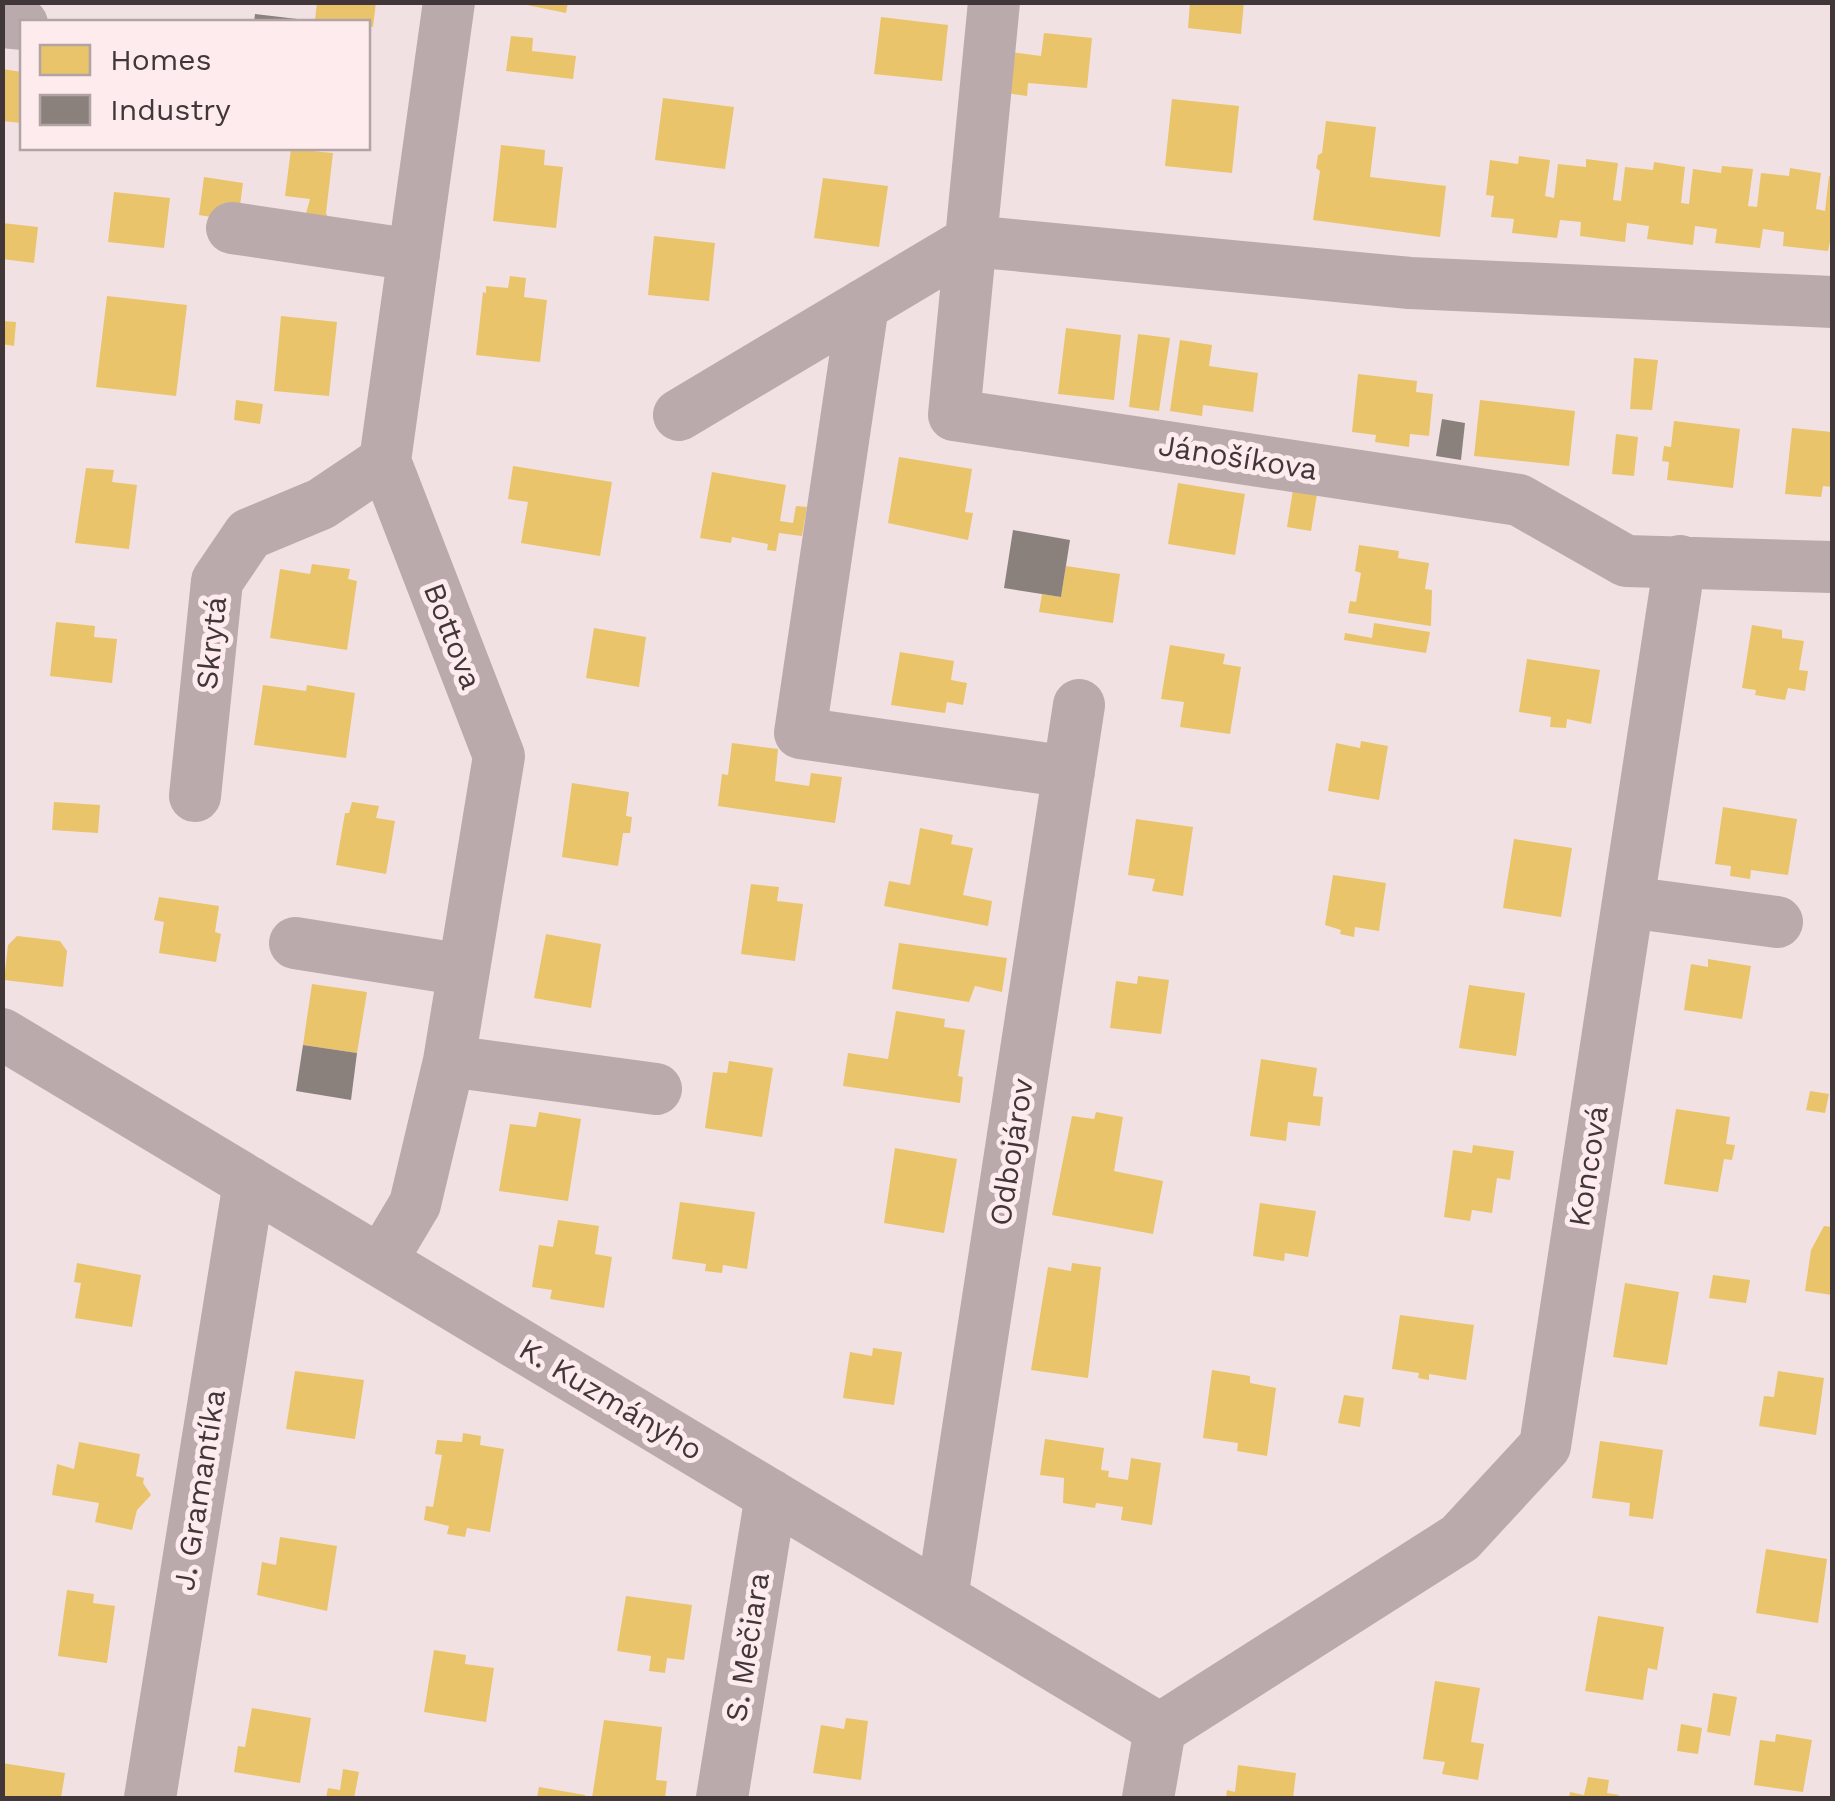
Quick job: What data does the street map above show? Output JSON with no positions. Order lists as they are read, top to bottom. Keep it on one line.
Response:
{"streets":{"street":["Jánošíkova","Bottova","Skrytá","Odbojárov","Koncová","K. Kuzmányho","J. Gramantíka","S. Mečiara"]},"crossings":[["Jánošíkova","Koncová"],["Bottova","Skrytá"],["Bottova","K. Kuzmányho"],["Odbojárov","K. Kuzmányho"],["Koncová","K. Kuzmányho"],["K. Kuzmányho","J. Gramantíka"],["K. Kuzmányho","S. Mečiara"]],"legend":["Homes","Industry"]}
